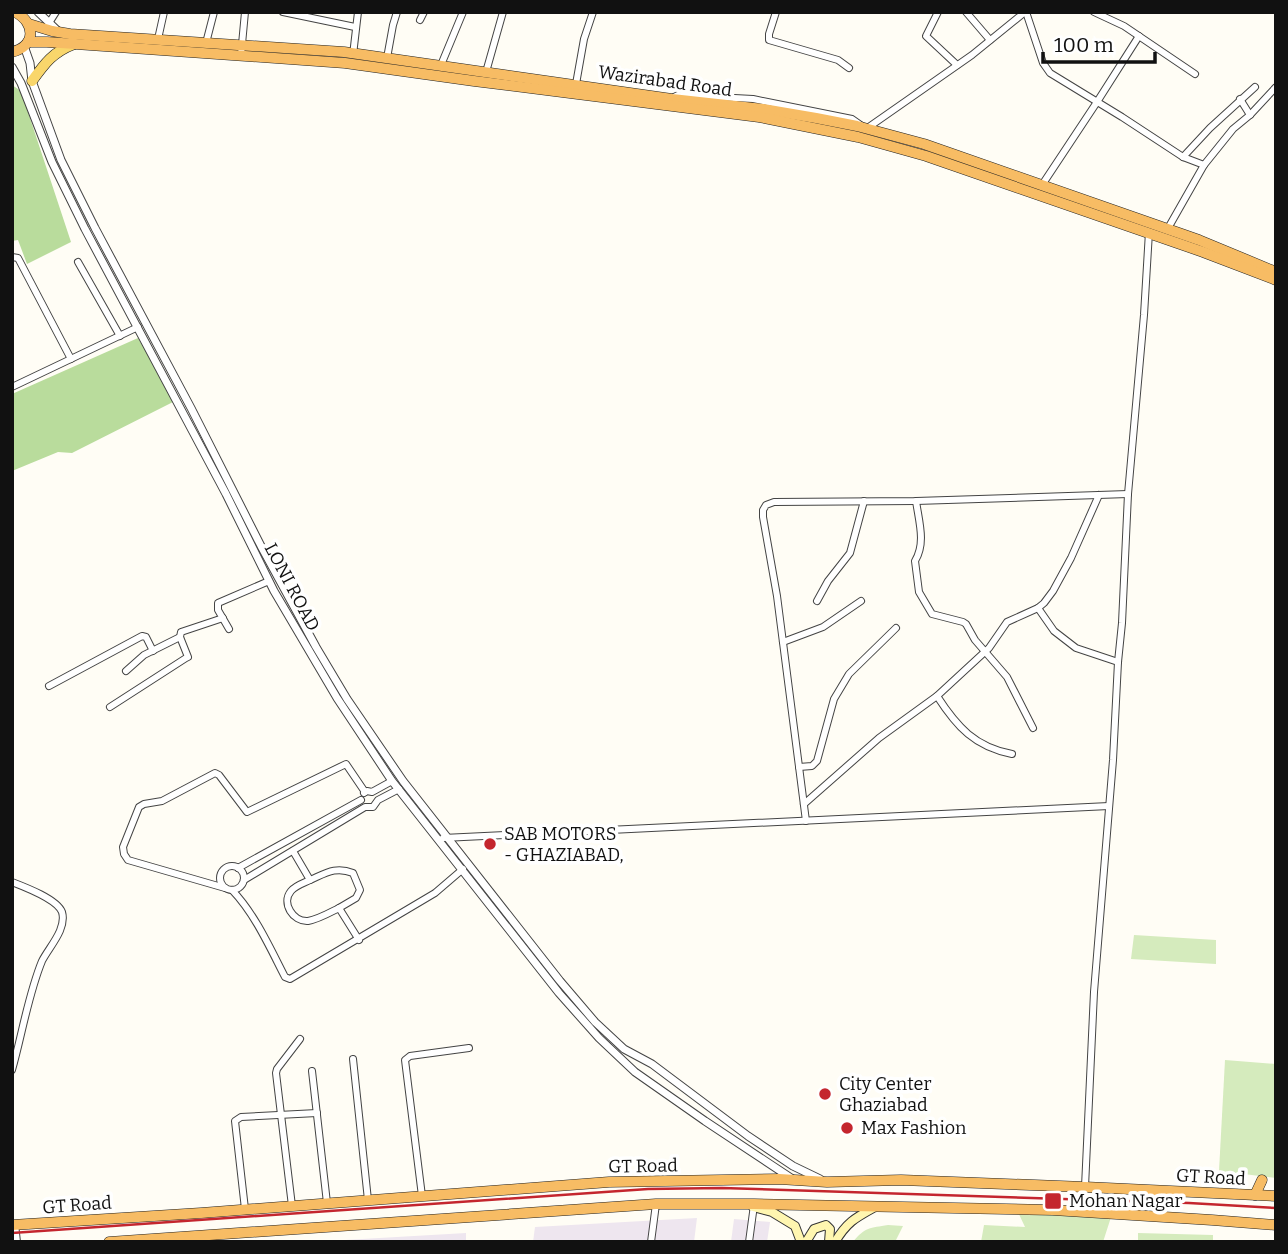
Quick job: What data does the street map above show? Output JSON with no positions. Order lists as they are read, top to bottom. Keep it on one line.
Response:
{"streets":{"highway":["Wazirabad Road","GT Road"],"street":["LONI ROAD"]},"crossings":[["LONI ROAD","GT Road"]],"places":{"other":["SAB MOTORS - GHAZIABAD,","City Center Ghaziabad","Max Fashion"],"transit":["Mohan Nagar"]},"scale_bar":"100 m"}
